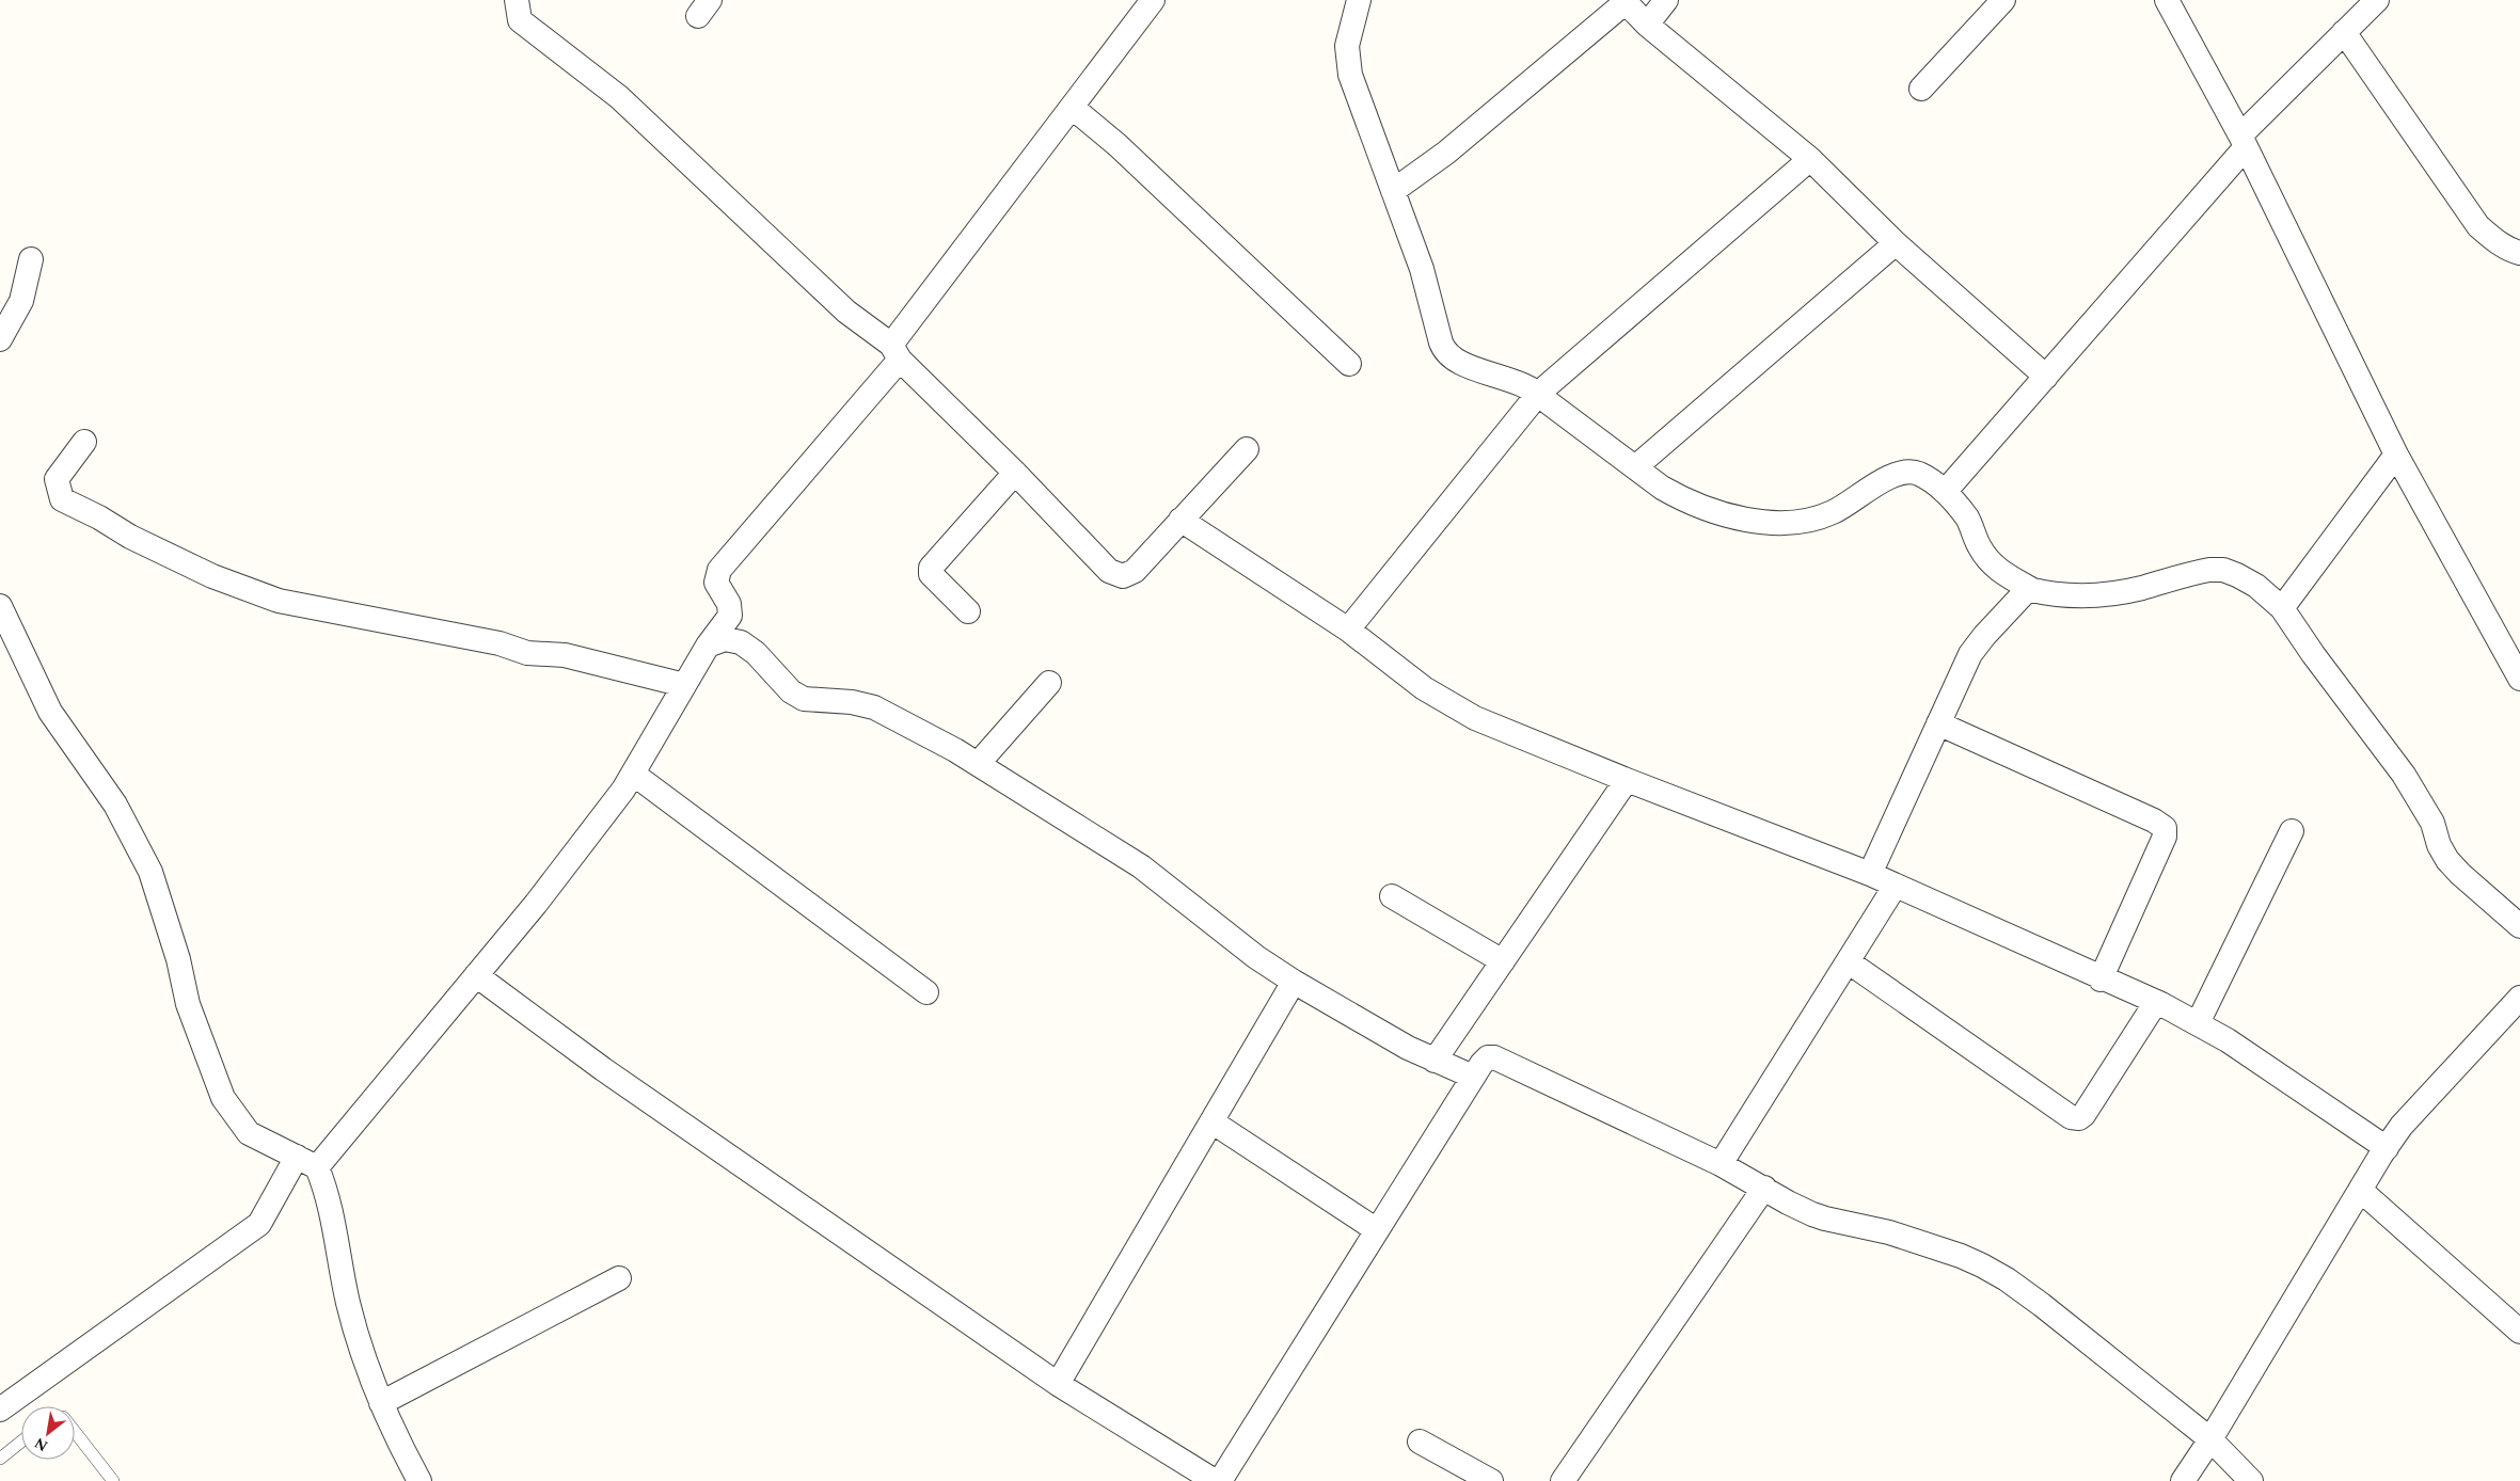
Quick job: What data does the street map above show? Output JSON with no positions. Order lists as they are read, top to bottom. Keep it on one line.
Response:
{"north":"bottom left"}
